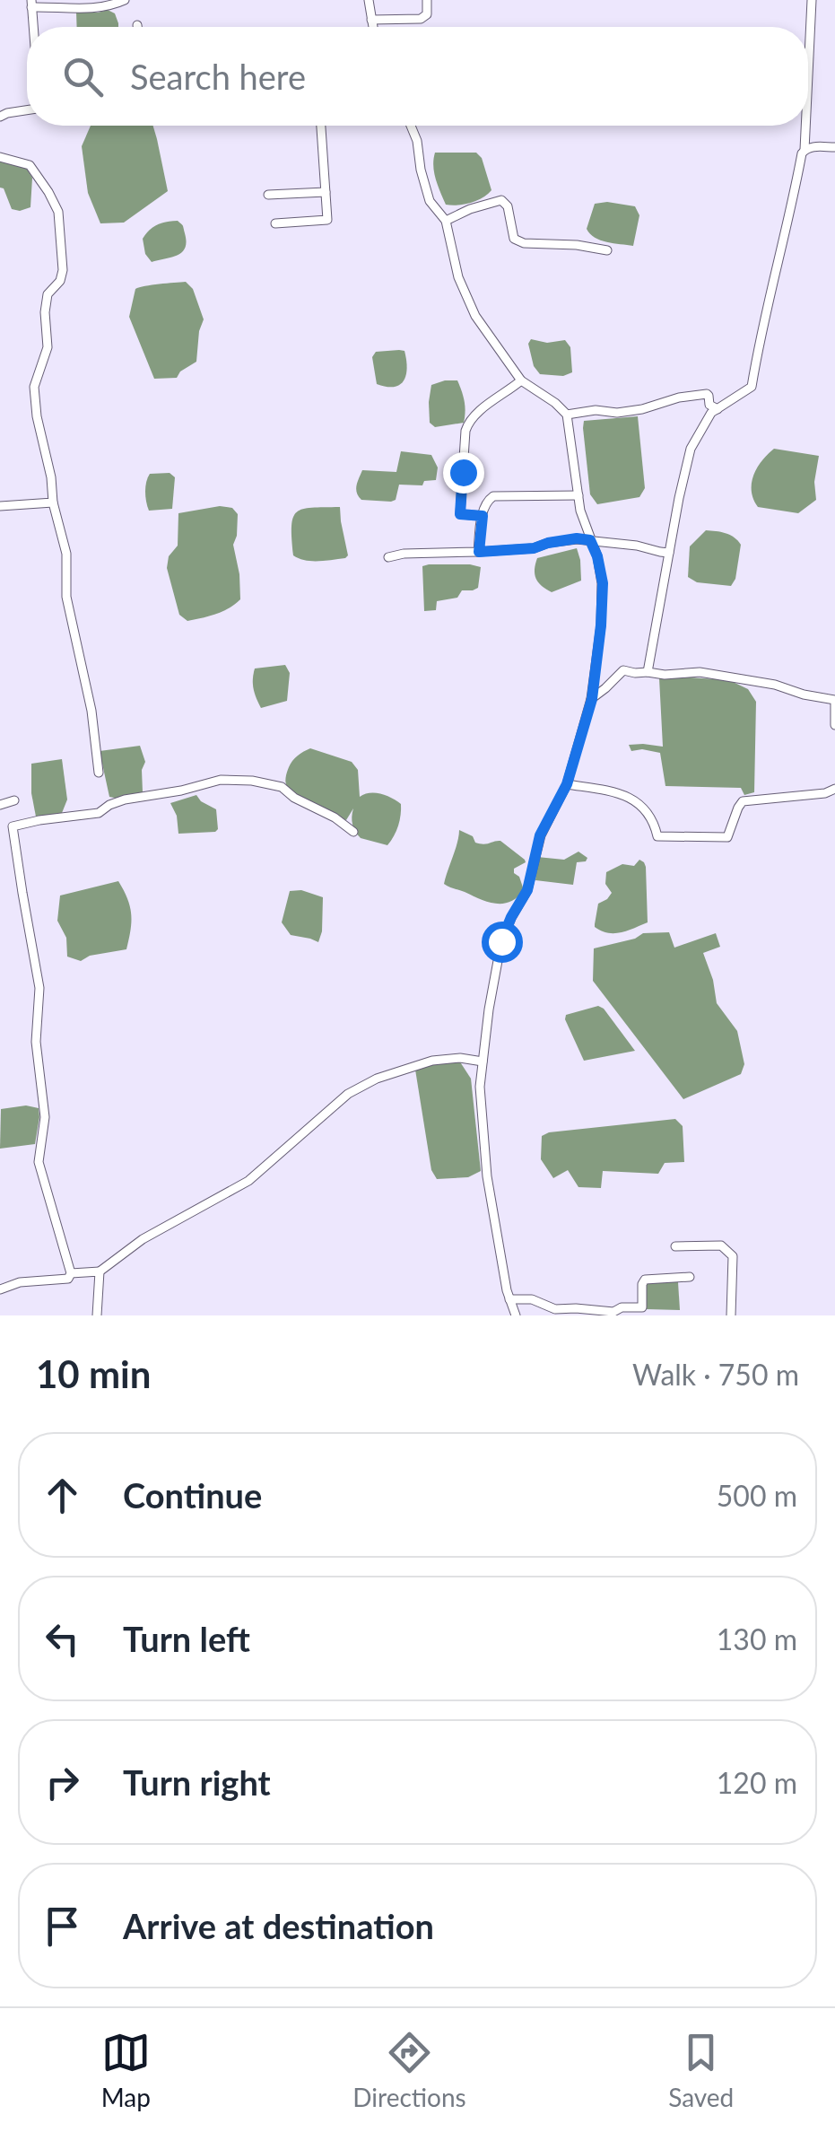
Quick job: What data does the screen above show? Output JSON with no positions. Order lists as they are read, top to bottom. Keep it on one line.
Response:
{"page":{"search":"Search here","heading":["10 min","Walk · 750 m"],"list":[["Continue","500 m"],["Turn left","130 m"],["Turn right","120 m"],"Arrive at destination"],"nav":["Map","Directions","Saved"]}}
